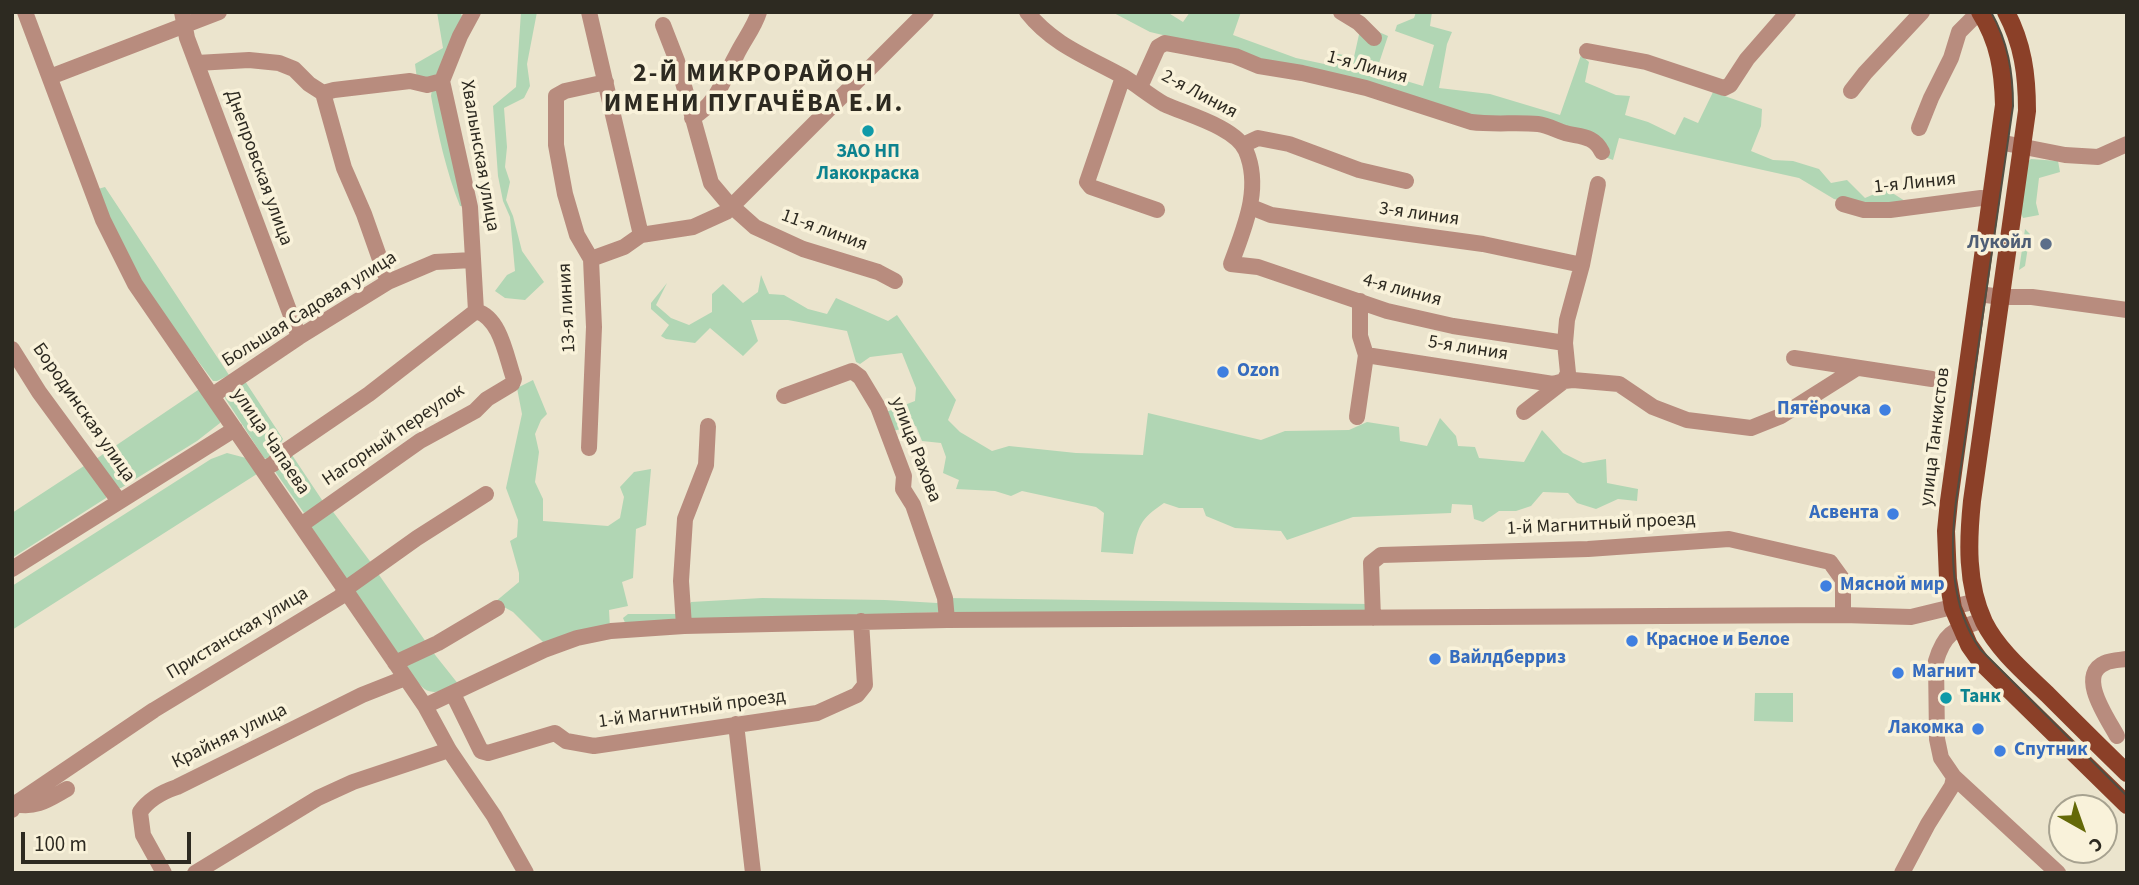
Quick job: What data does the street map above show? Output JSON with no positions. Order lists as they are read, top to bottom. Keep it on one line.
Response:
{"streets":{"main road":["улица Танкистов"],"street":["1-я Линия","2-я Линия","Хвалынская улица","Днепровская улица","3-я линия","11-я линия","4-я линия","13-я линия","Большая Садовая улица","5-я линия","Бородинская улица","Нагорный переулок","улица Чапаева","улица Рахова","1-й Магнитный проезд","Пристанская улица","Крайняя улица"]},"crossings":[["1-я Линия","2-я Линия"],["1-я Линия","улица Танкистов"],["Хвалынская улица","Большая Садовая улица"],["Хвалынская улица","Нагорный переулок"],["Днепровская улица","Большая Садовая улица"],["3-я линия","4-я линия"],["Большая Садовая улица","улица Чапаева"],["Нагорный переулок","улица Чапаева"],["улица Чапаева","Пристанская улица"],["улица Чапаева","Крайняя улица"]],"districts":["2-Й МИКРОРАЙОН ИМЕНИ ПУГАЧЁВА Е.И."],"places":["ЗАО НП Лакокраска","Лукойл","Ozon","Пятёрочка","Асвента","Мясной мир","Красное и Белое","Вайлдберриз","Магнит","Танк","Лакомка","Спутник"],"scale_bar":"100 m","north":"bottom right"}
